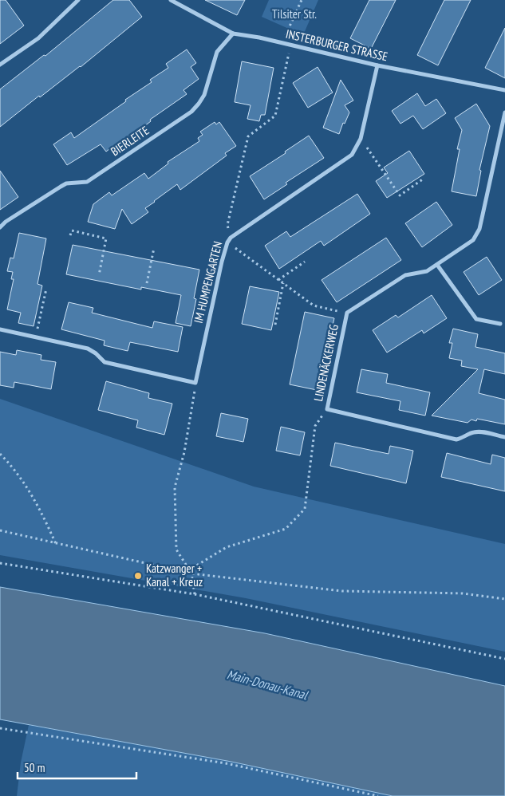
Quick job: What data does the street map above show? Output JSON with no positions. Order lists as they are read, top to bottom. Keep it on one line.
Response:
{"streets":{"street":["INSTERBURGER STRASSE","BIERLEITE","IM HUMPENGARTEN","LINDENÄCKERWEG"]},"crossings":[["INSTERBURGER STRASSE","BIERLEITE"],["INSTERBURGER STRASSE","IM HUMPENGARTEN"]],"water":["Main-Donau-Kanal"],"parks":["Tilsiter Str."],"places":["Katzwanger + Kanal + Kreuz"],"scale_bar":"50 m"}
